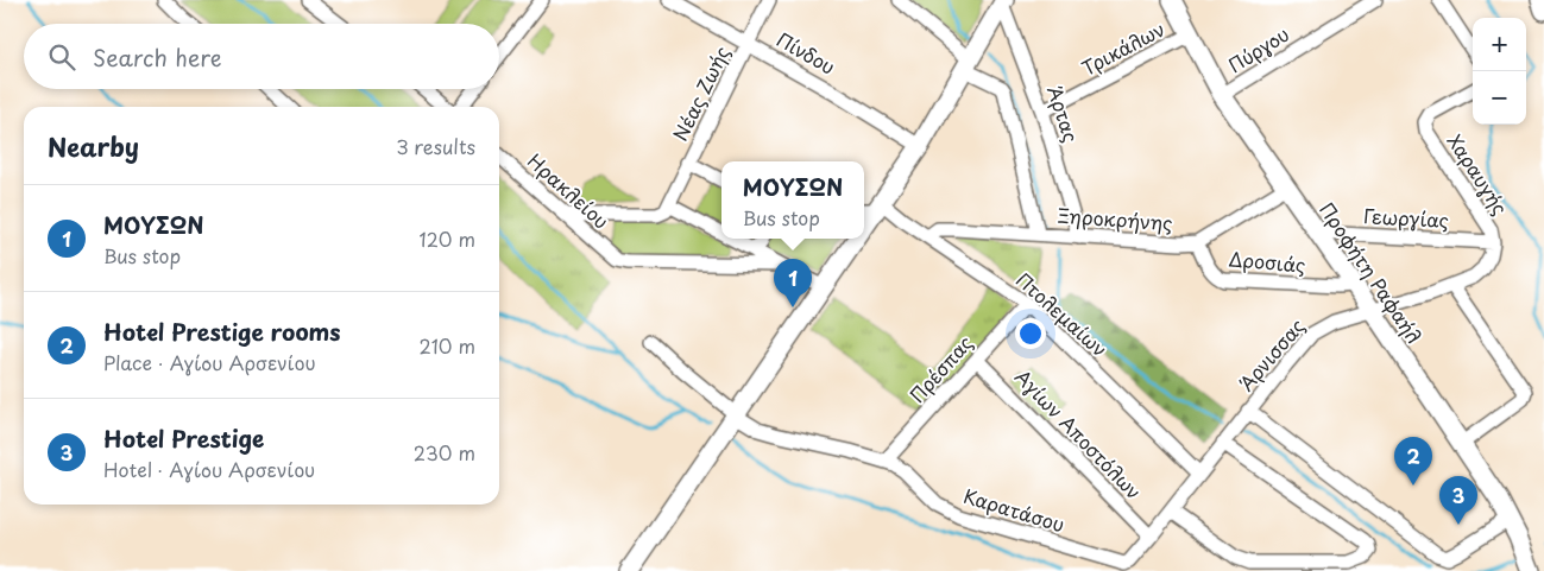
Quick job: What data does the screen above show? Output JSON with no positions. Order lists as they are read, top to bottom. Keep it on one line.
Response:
{"streets":{"street":["Τρικάλων","Πύργου","Πίνδου","Νέας Ζωής","Άρτας","Χαραυγής","Ηρακλείου","Γεωργίας","Ξηροκρήνης","Δροσιάς","Προφήτη Ραφαήλ","Πτολεμαίων","Άρνισσας","Πρέσπας","Αγίων Αποστόλων","Καρατάσου"]},"crossings":[["Τρικάλων","Άρτας"],["Τρικάλων","Προφήτη Ραφαήλ"],["Πύργου","Προφήτη Ραφαήλ"],["Πίνδου","Νέας Ζωής"],["Άρτας","Ξηροκρήνης"],["Χαραυγής","Γεωργίας"],["Χαραυγής","Άρνισσας"],["Γεωργίας","Προφήτη Ραφαήλ"],["Γεωργίας","Άρνισσας"],["Ξηροκρήνης","Δροσιάς"],["Ξηροκρήνης","Προφήτη Ραφαήλ"],["Ξηροκρήνης","Πτολεμαίων"],["Δροσιάς","Προφήτη Ραφαήλ"],["Προφήτη Ραφαήλ","Άρνισσας"],["Πτολεμαίων","Άρνισσας"],["Πτολεμαίων","Πρέσπας"],["Άρνισσας","Αγίων Αποστόλων"],["Άρνισσας","Καρατάσου"],["Πρέσπας","Αγίων Αποστόλων"],["Πρέσπας","Καρατάσου"]],"page":{"map_buttons":["+","−"],"search":"Search here","heading":["Nearby","3 results"],"popup":["ΜΟΥΣΩΝ","Bus stop"],"list":[{"mark":"1","name":"ΜΟΥΣΩΝ","note":"Bus stop","value":"120 m"},{"mark":"2","name":"Hotel Prestige rooms","note":"Place · Αγίου Αρσενίου","value":"210 m"},{"mark":"3","name":"Hotel Prestige","note":"Hotel · Αγίου Αρσενίου","value":"230 m"}],"pins":["1","2","3"]}}
